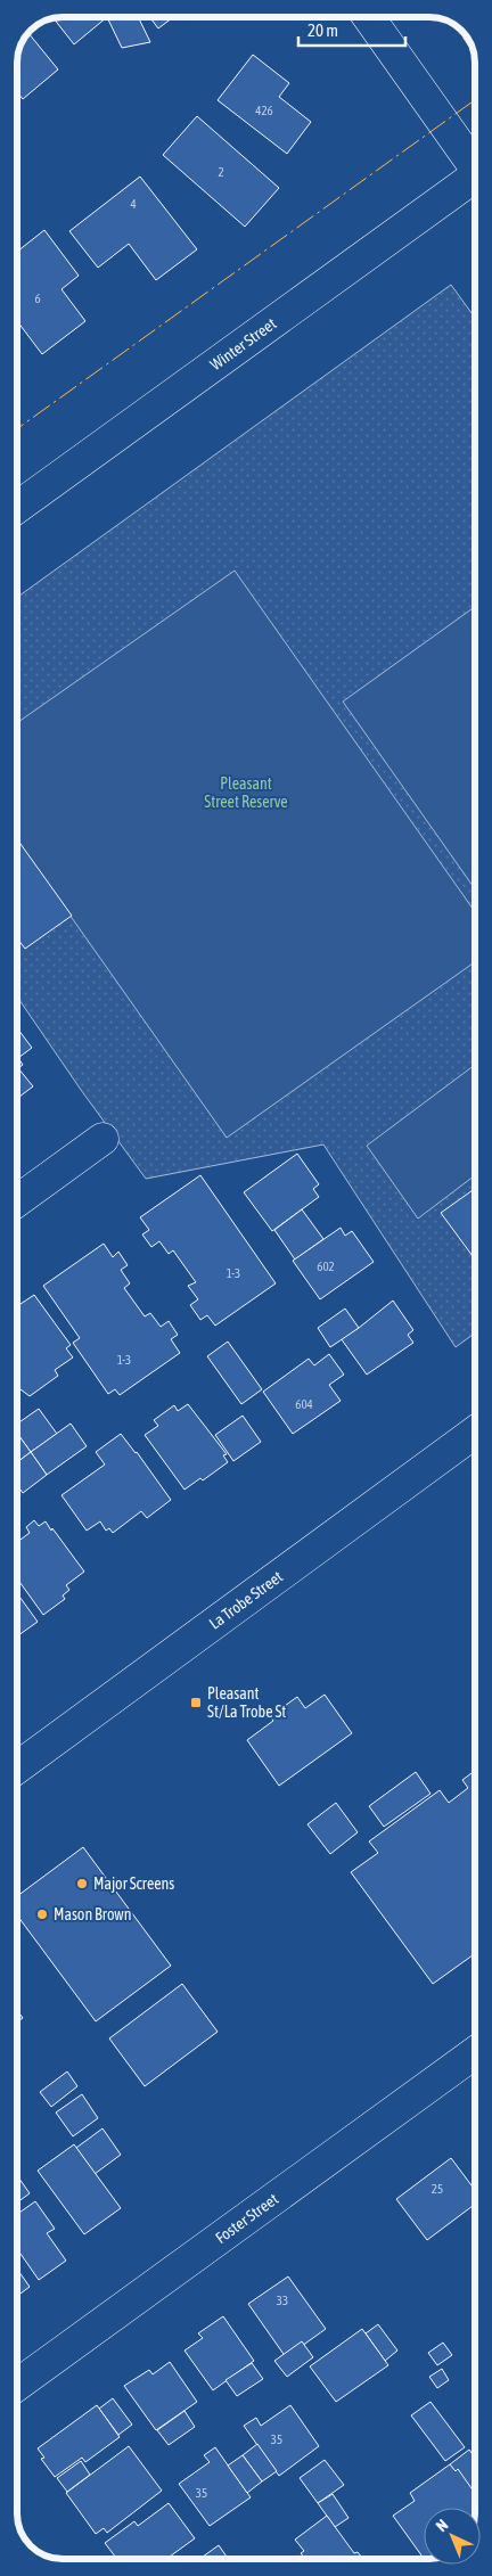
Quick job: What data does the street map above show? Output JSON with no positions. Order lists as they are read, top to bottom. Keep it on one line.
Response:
{"streets":{"street":["Winter Street","La Trobe Street","Foster Street"]},"parks":["Pleasant Street Reserve"],"places":{"transit":["Pleasant St/La Trobe St"],"other":["Major Screens","Mason Brown"]},"house_numbers":["426","2","4","6","602","1-3","1-3","604","25","33","35","35"],"scale_bar":"20 m","north":"top left"}
